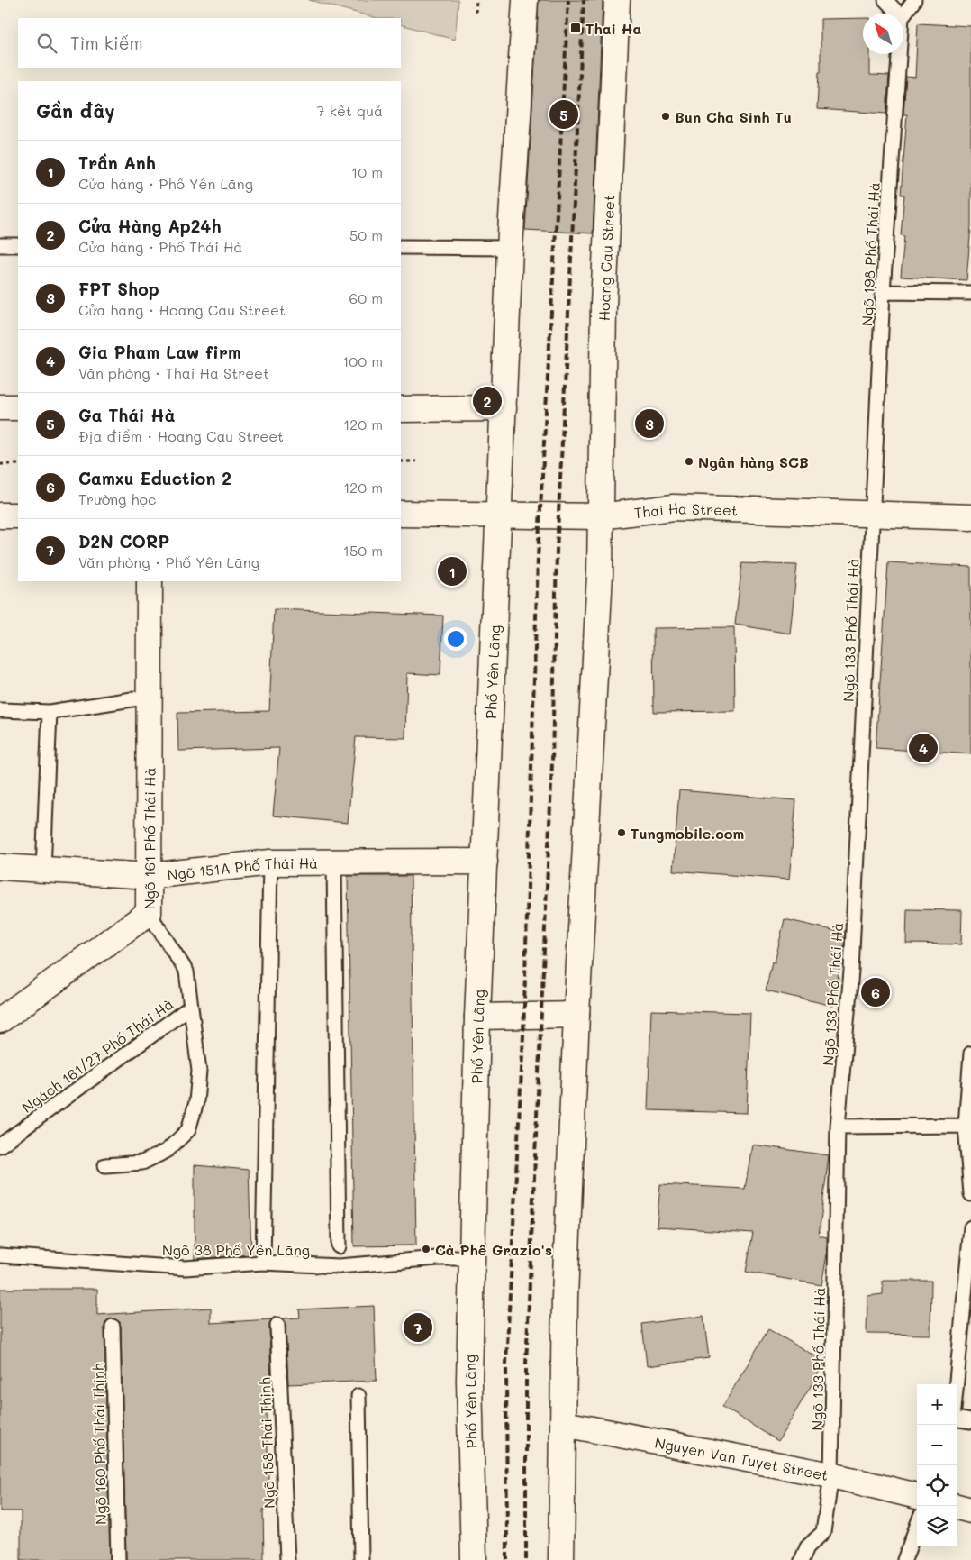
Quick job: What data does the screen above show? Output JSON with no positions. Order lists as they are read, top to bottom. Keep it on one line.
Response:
{"streets":{"main road":["Hoang Cau Street","Thai Ha Street","Phố Yên Lãng","Ngõ 161 Phố Thái Hà","Ngõ 151A Phố Thái Hà","Nguyen Van Tuyet Street"],"lane":["Ngõ 198 Phố Thái Hà","Ngõ 133 Phố Thái Hà","Ngách 161/27 Phố Thái Hà","Ngõ 38 Phố Yên Lãng","Ngõ 158 Thái Thịnh","Ngõ 160 Phố Thái Thịnh"]},"crossings":[["Ngõ 198 Phố Thái Hà","Thai Ha Street"],["Ngõ 198 Phố Thái Hà","Ngõ 133 Phố Thái Hà"],["Hoang Cau Street","Thai Ha Street"],["Thai Ha Street","Ngõ 133 Phố Thái Hà"],["Thai Ha Street","Phố Yên Lãng"],["Ngõ 133 Phố Thái Hà","Nguyen Van Tuyet Street"],["Phố Yên Lãng","Ngõ 151A Phố Thái Hà"],["Phố Yên Lãng","Ngõ 38 Phố Yên Lãng"],["Ngõ 161 Phố Thái Hà","Ngõ 151A Phố Thái Hà"],["Ngõ 161 Phố Thái Hà","Ngách 161/27 Phố Thái Hà"]],"places":{"transit":["Thai Ha"],"other":["Bun Cha Sinh Tu","Ngân hàng SCB","Tungmobile.com","Cà Phê Grazio's"]},"north":"top left","page":{"search":"Tìm kiếm","heading":["Gần đây","7 kết quả"],"pins":["5","2","3","1","4","6","7"],"list":[{"mark":"1","name":"Trần Anh","note":"Cửa hàng · Phố Yên Lãng","value":"10 m"},{"mark":"2","name":"Cửa Hàng Ap24h","note":"Cửa hàng · Phố Thái Hà","value":"50 m"},{"mark":"3","name":"FPT Shop","note":"Cửa hàng · Hoang Cau Street","value":"60 m"},{"mark":"4","name":"Gia Pham Law firm","note":"Văn phòng · Thai Ha Street","value":"100 m"},{"mark":"5","name":"Ga Thái Hà","note":"Địa điểm · Hoang Cau Street","value":"120 m"},{"mark":"6","name":"Camxu Eduction 2","note":"Trường học","value":"120 m"},{"mark":"7","name":"D2N CORP","note":"Văn phòng · Phố Yên Lãng","value":"150 m"}],"map_buttons":["+","−"]}}
